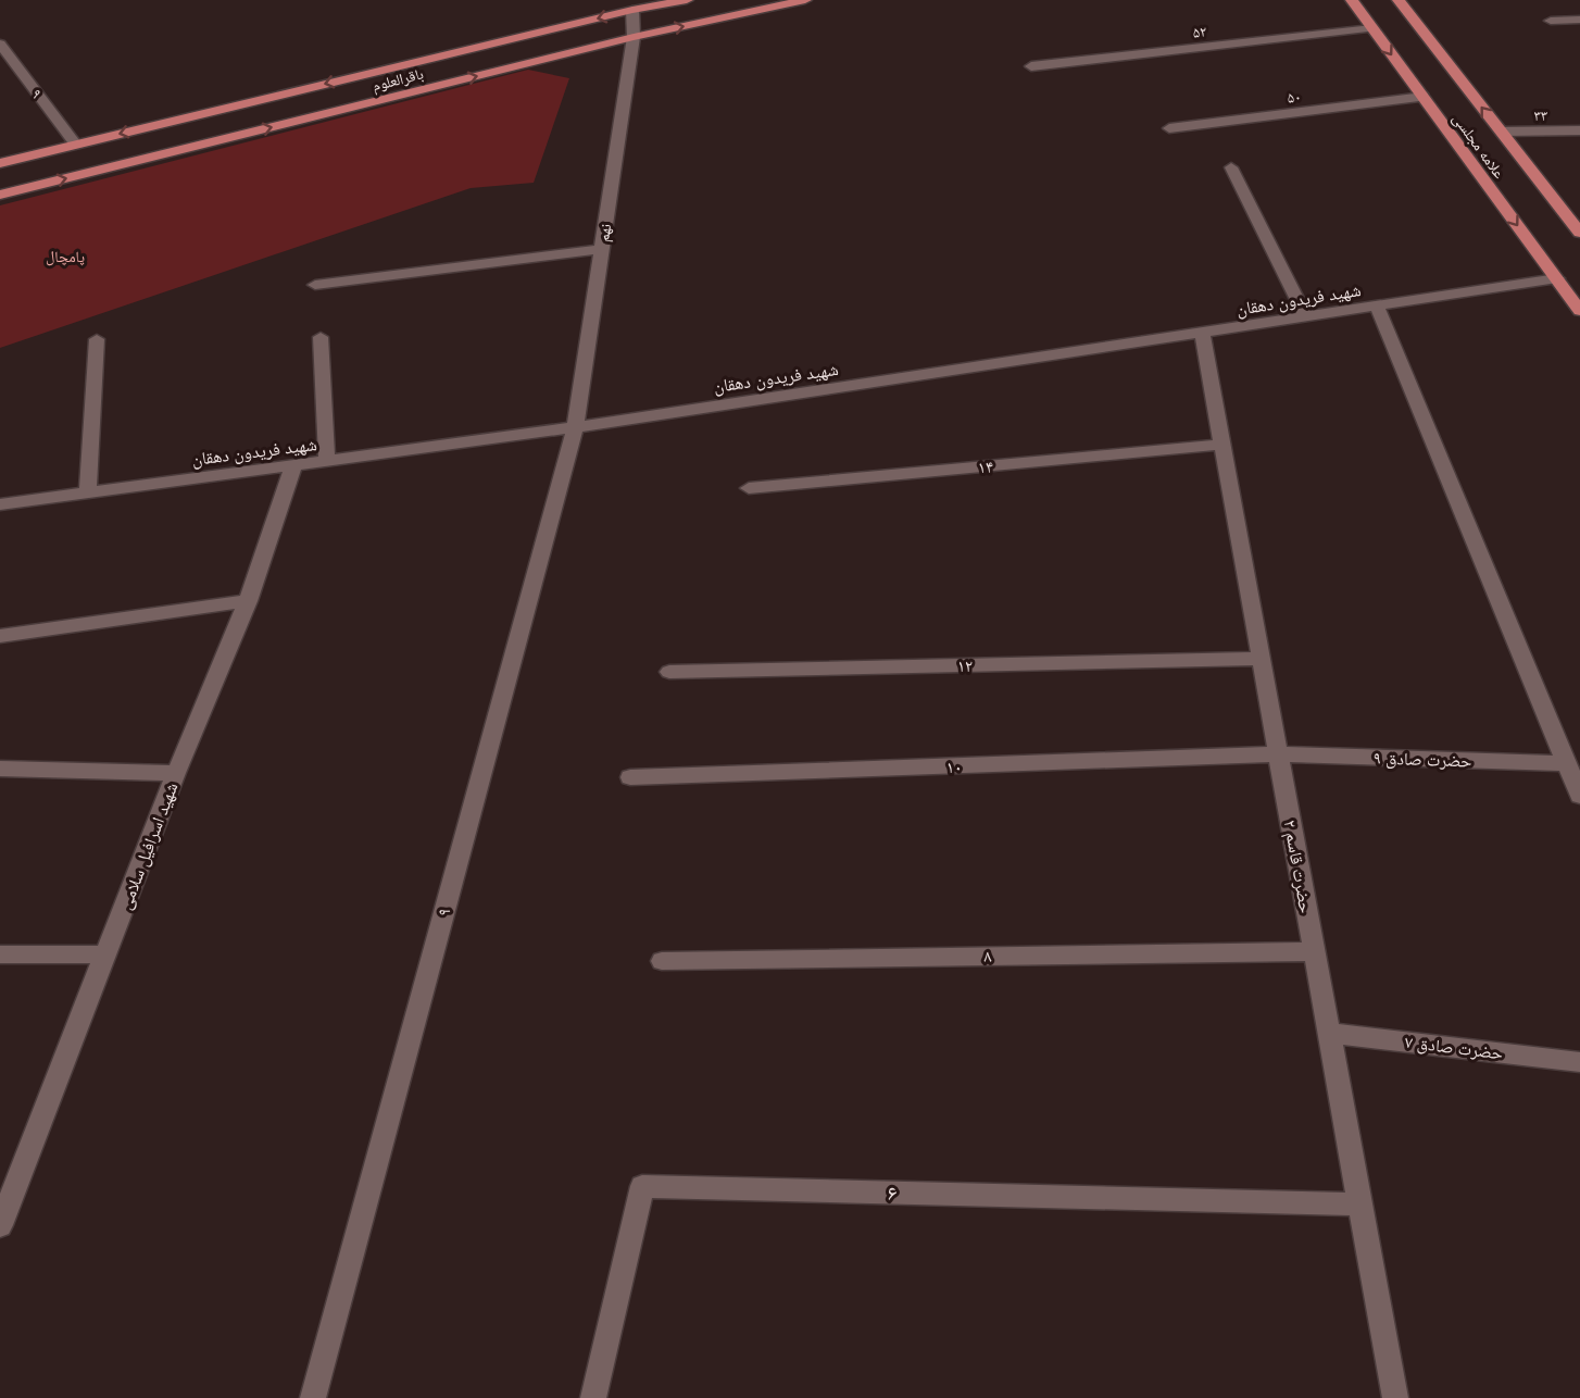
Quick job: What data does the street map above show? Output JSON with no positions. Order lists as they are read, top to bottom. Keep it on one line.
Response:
{"streets":{"main road":["باقرالعلوم","علامه مجلسی"],"street":["۵۲","۹","۵۰","۳۳","نهم","شهید فریدون دهقان","۱۴","۱۲","۹ حضرت صادق","۱۰","شهید اسرافیل سلامی","۲ حضرت قاسم","۸","۷ حضرت صادق","۶"]},"crossings":[["۵۲","علامه مجلسی"],["باقرالعلوم","۹"],["باقرالعلوم","نهم"],["۹","نهم"],["۹","شهید فریدون دهقان"],["۵۰","علامه مجلسی"],["۳۳","علامه مجلسی"],["علامه مجلسی","شهید فریدون دهقان"],["نهم","شهید فریدون دهقان"],["شهید فریدون دهقان","شهید اسرافیل سلامی"],["شهید فریدون دهقان","۲ حضرت قاسم"],["۱۴","۲ حضرت قاسم"],["۱۲","۲ حضرت قاسم"],["۹ حضرت صادق","۱۰"],["۹ حضرت صادق","۲ حضرت قاسم"],["۱۰","۲ حضرت قاسم"],["۲ حضرت قاسم","۸"],["۲ حضرت قاسم","۷ حضرت صادق"],["۲ حضرت قاسم","۶"]],"parks":["پامچال"]}
